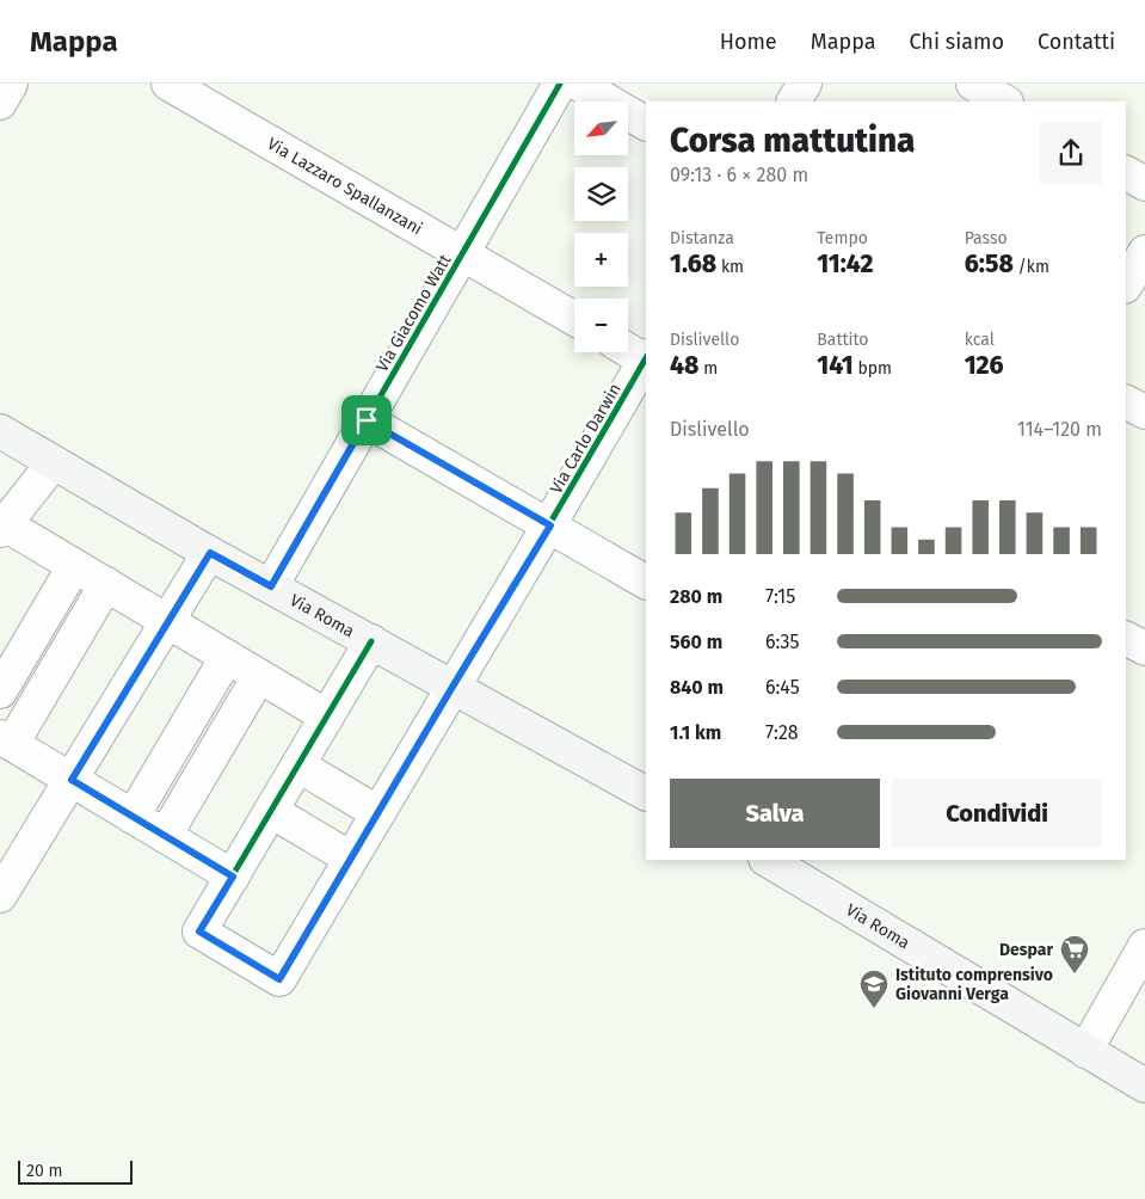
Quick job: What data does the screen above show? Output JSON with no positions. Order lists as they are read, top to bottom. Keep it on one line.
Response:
{"streets":{"main road":["Via Roma"],"street":["Via Lazzaro Spallanzani","Via Giacomo Watt","Via Carlo Darwin"]},"crossings":[["Via Lazzaro Spallanzani","Via Giacomo Watt"],["Via Giacomo Watt","Via Roma"],["Via Carlo Darwin","Via Roma"]],"places":{"supermarket":["Despar"],"school or university":["Istituto comprensivo Giovanni Verga"]},"scale_bar":"20 m","north":"bottom left","page":{"header":"Mappa","nav":["Home","Mappa","Chi siamo","Contatti"],"map_buttons":["+","−"],"heading":["Corsa mattutina","09:13 · 6 × 280 m"],"stats":[["Distanza","1.68 km"],["Tempo","11:42"],["Passo","6:58 /km"],["Dislivello","48 m"],["Battito","141 bpm"],["kcal","126"]],"chart":["Dislivello","114–120 m"],"list":[{"name":"280 m","note":"7:15"},{"name":"560 m","note":"6:35"},{"name":"840 m","note":"6:45"},{"name":"1.1 km","note":"7:28"}],"buttons":["Salva","Condividi"],"scale":"20 m"}}
